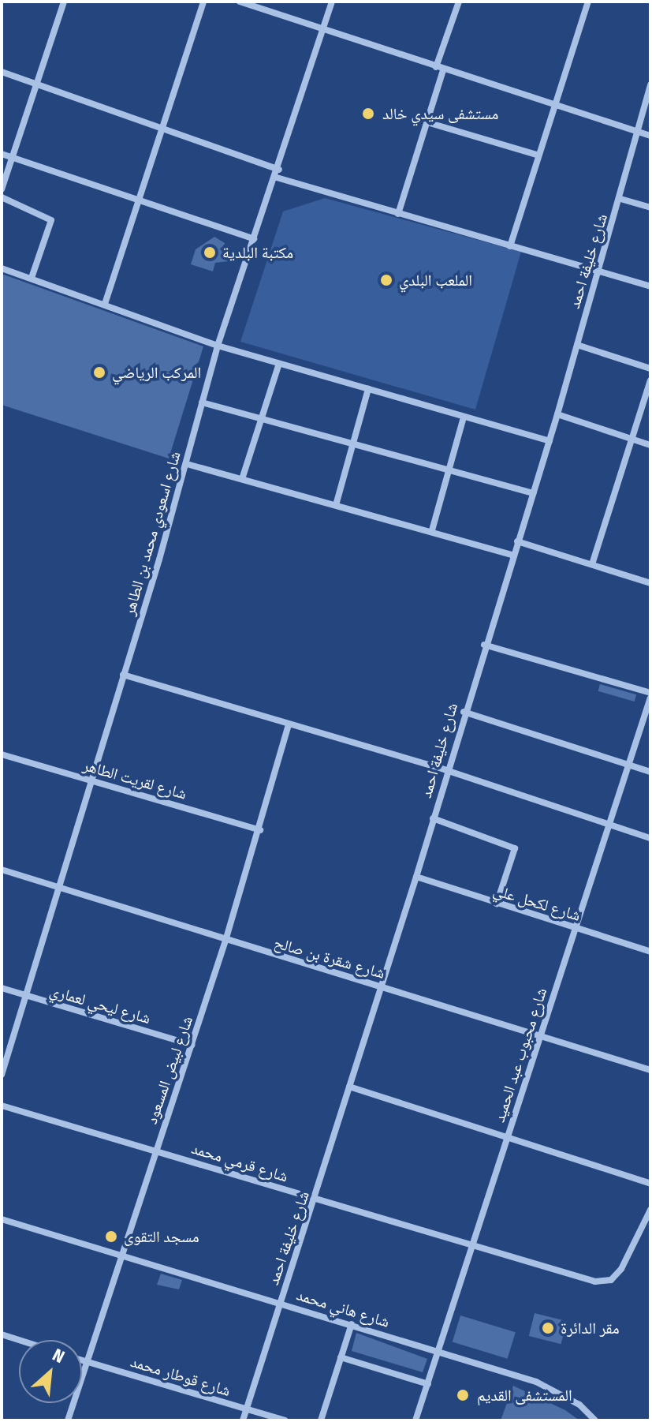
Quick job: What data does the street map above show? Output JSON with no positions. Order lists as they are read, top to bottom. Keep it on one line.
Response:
{"streets":{"street":["شارع خليفة احمد","شارع اسعودي محمد بن الطاهر","شارع لقريت الطاهر","شارع لكحل علي","شارع شقرة بن صالح","شارع ليحي لعماري","شارع محبوب عبد الحميد","شارع لبيض المسعود","شارع قرمي محمد","شارع هاني محمد","شارع قوطار محمد"]},"crossings":[["شارع خليفة احمد","شارع لكحل علي"],["شارع خليفة احمد","شارع شقرة بن صالح"],["شارع خليفة احمد","شارع قرمي محمد"],["شارع خليفة احمد","شارع هاني محمد"],["شارع خليفة احمد","شارع قوطار محمد"],["شارع اسعودي محمد بن الطاهر","شارع لقريت الطاهر"],["شارع اسعودي محمد بن الطاهر","شارع شقرة بن صالح"],["شارع اسعودي محمد بن الطاهر","شارع ليحي لعماري"],["شارع لقريت الطاهر","شارع لبيض المسعود"],["شارع لكحل علي","شارع محبوب عبد الحميد"],["شارع شقرة بن صالح","شارع محبوب عبد الحميد"],["شارع شقرة بن صالح","شارع لبيض المسعود"],["شارع ليحي لعماري","شارع لبيض المسعود"],["شارع محبوب عبد الحميد","شارع قرمي محمد"],["شارع محبوب عبد الحميد","شارع هاني محمد"],["شارع لبيض المسعود","شارع قرمي محمد"],["شارع لبيض المسعود","شارع هاني محمد"],["شارع لبيض المسعود","شارع قوطار محمد"]],"places":["مستشفى سيدي خالد","مكتبة البلدية","الملعب البلدي","المركب الرياضي","مسجد التقوى","مقر الدائرة","المستشفى القديم"],"north":"top right"}
